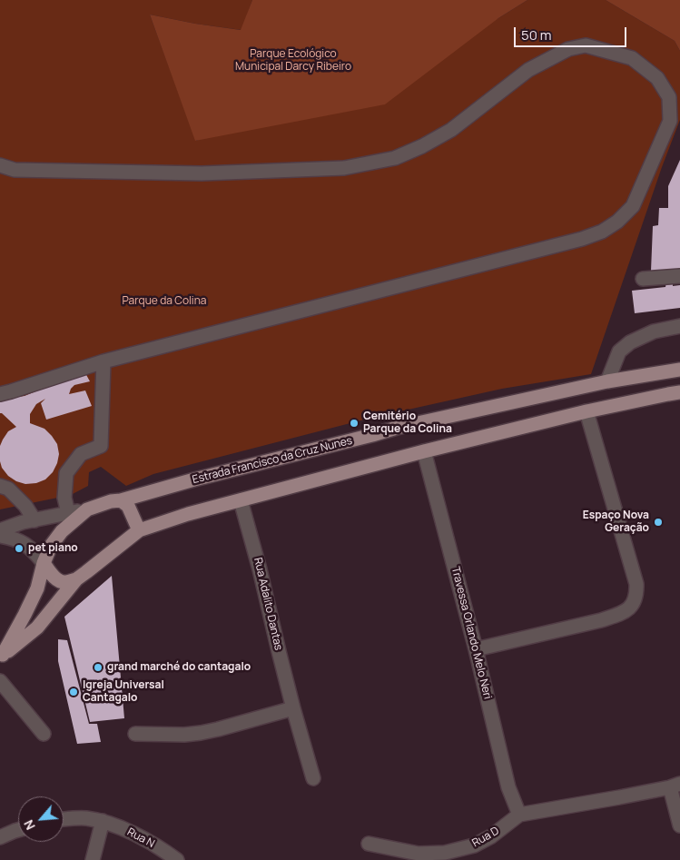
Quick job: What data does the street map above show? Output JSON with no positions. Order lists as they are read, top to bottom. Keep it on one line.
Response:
{"streets":{"main road":["Estrada Francisco da Cruz Nunes"],"street":["Rua Adalito Dantas","Travessa Orlando Melo Neri","Rua D","Rua N"]},"crossings":[["Estrada Francisco da Cruz Nunes","Rua Adalito Dantas"],["Estrada Francisco da Cruz Nunes","Travessa Orlando Melo Neri"],["Travessa Orlando Melo Neri","Rua D"]],"parks":["Parque Ecológico Municipal Darcy Ribeiro","Parque da Colina"],"places":["Cemitério Parque da Colina","Espaço Nova Geração","pet piano","grand marché do cantagalo","Igreja Universal Cantagalo"],"scale_bar":"50 m","north":"bottom left"}
